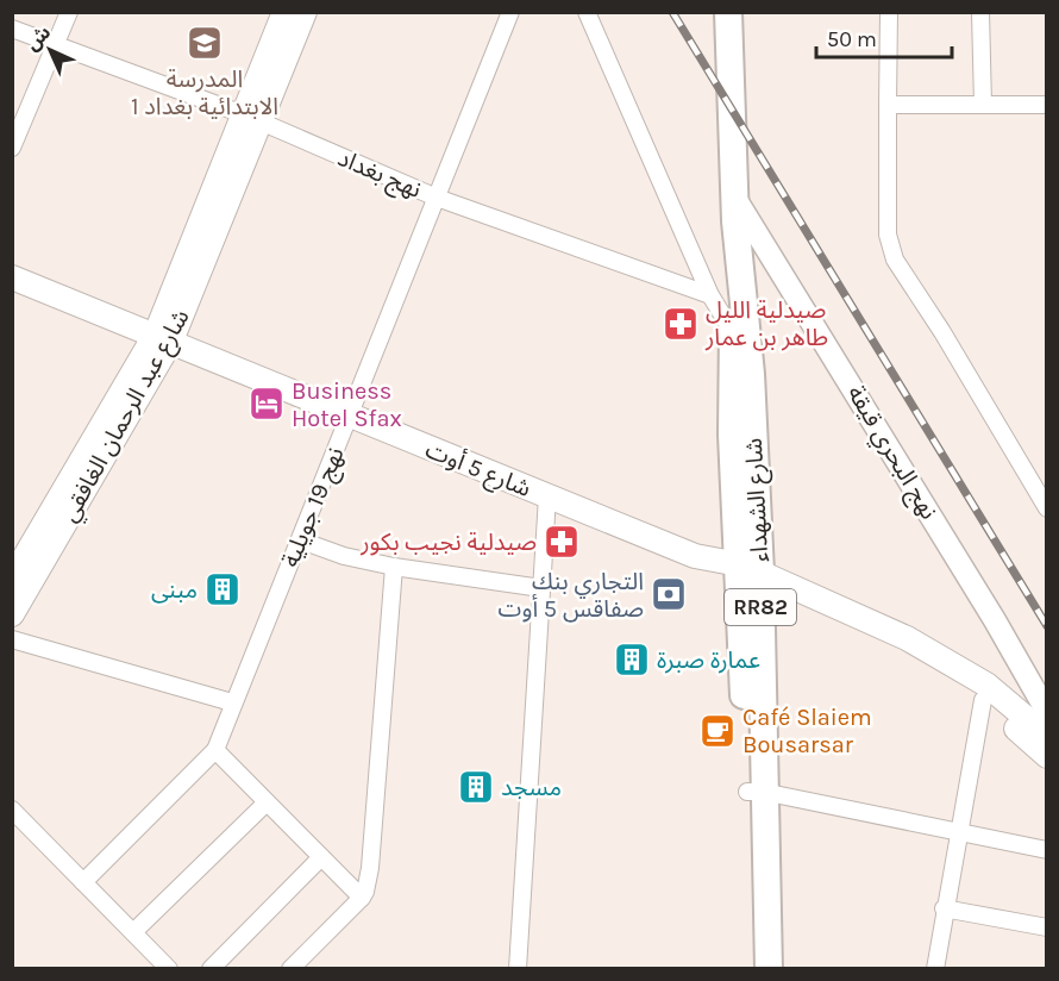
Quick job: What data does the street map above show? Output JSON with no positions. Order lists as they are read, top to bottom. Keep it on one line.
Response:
{"streets":{"main road":["شارع عبد الرحمان الغافقي","شارع 5 أوت","شارع الشهداء","RR82"],"street":["نهج بغداد","نهج البحري قيقة","نهج 19 جويلية"]},"crossings":[["نهج بغداد","شارع عبد الرحمان الغافقي"],["نهج بغداد","نهج 19 جويلية"],["شارع عبد الرحمان الغافقي","شارع 5 أوت"],["نهج البحري قيقة","شارع الشهداء"],["شارع 5 أوت","شارع الشهداء"],["شارع 5 أوت","نهج 19 جويلية"]],"places":{"school or university":["المدرسة الابتدائية بغداد 1"],"pharmacy":["صيدلية الليل طاهر بن عمار","صيدلية نجيب بكور"],"hotel":["Business Hotel Sfax"],"building":["مبنى","عمارة صبرة","مسجد"],"bank":["التجاري بنك صفاقس 5 أوت"],"cafe":["Café Slaiem Bousarsar"]},"scale_bar":"50 m","north":"top left"}
